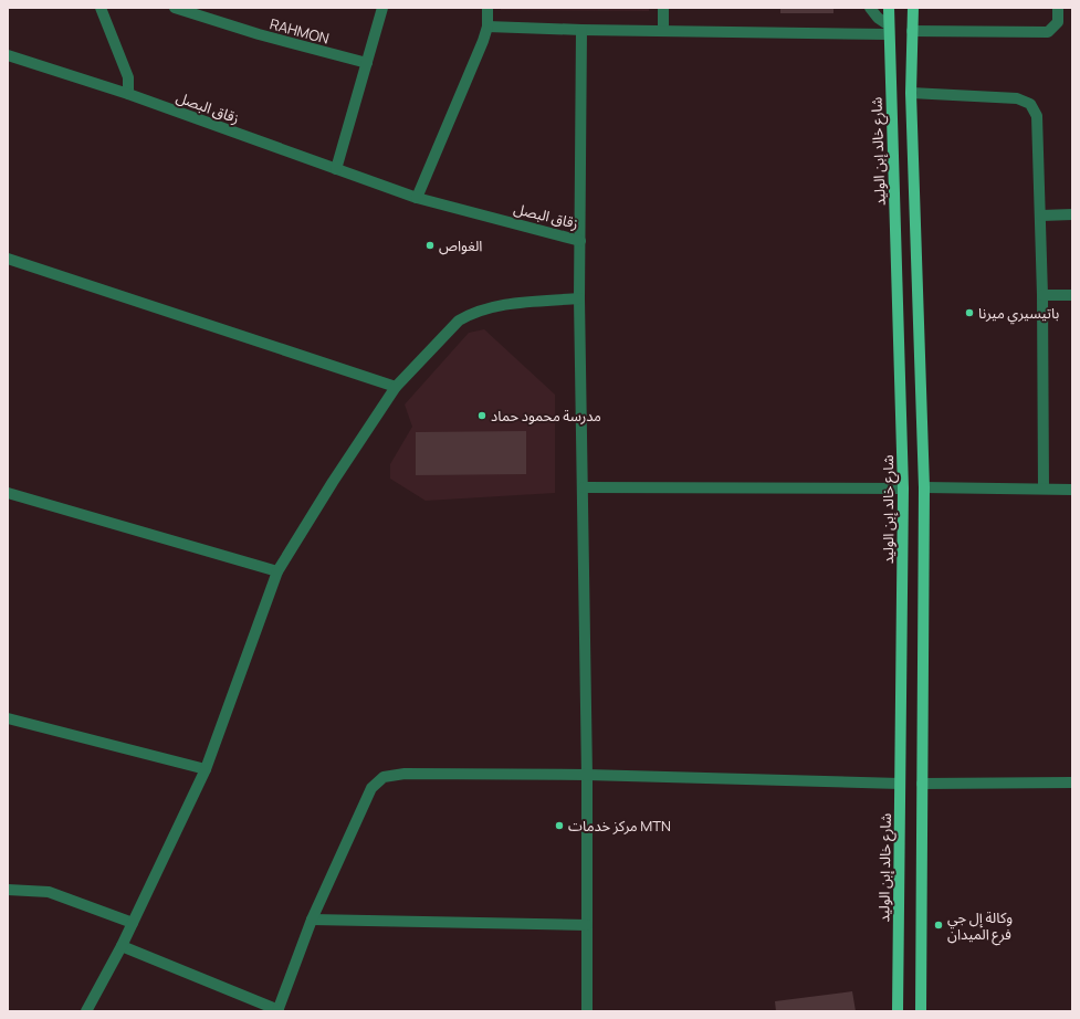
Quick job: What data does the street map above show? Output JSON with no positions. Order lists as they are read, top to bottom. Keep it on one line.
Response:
{"streets":{"main road":["شارع خالد إبن الوليد"],"street":["RAHMON","زقاق البصل"]},"places":["الغواص","باتيسيري ميرنا","مدرسة محمود حماد","مركز خدمات MTN","وكالة إل جي فرع الميدان"]}
